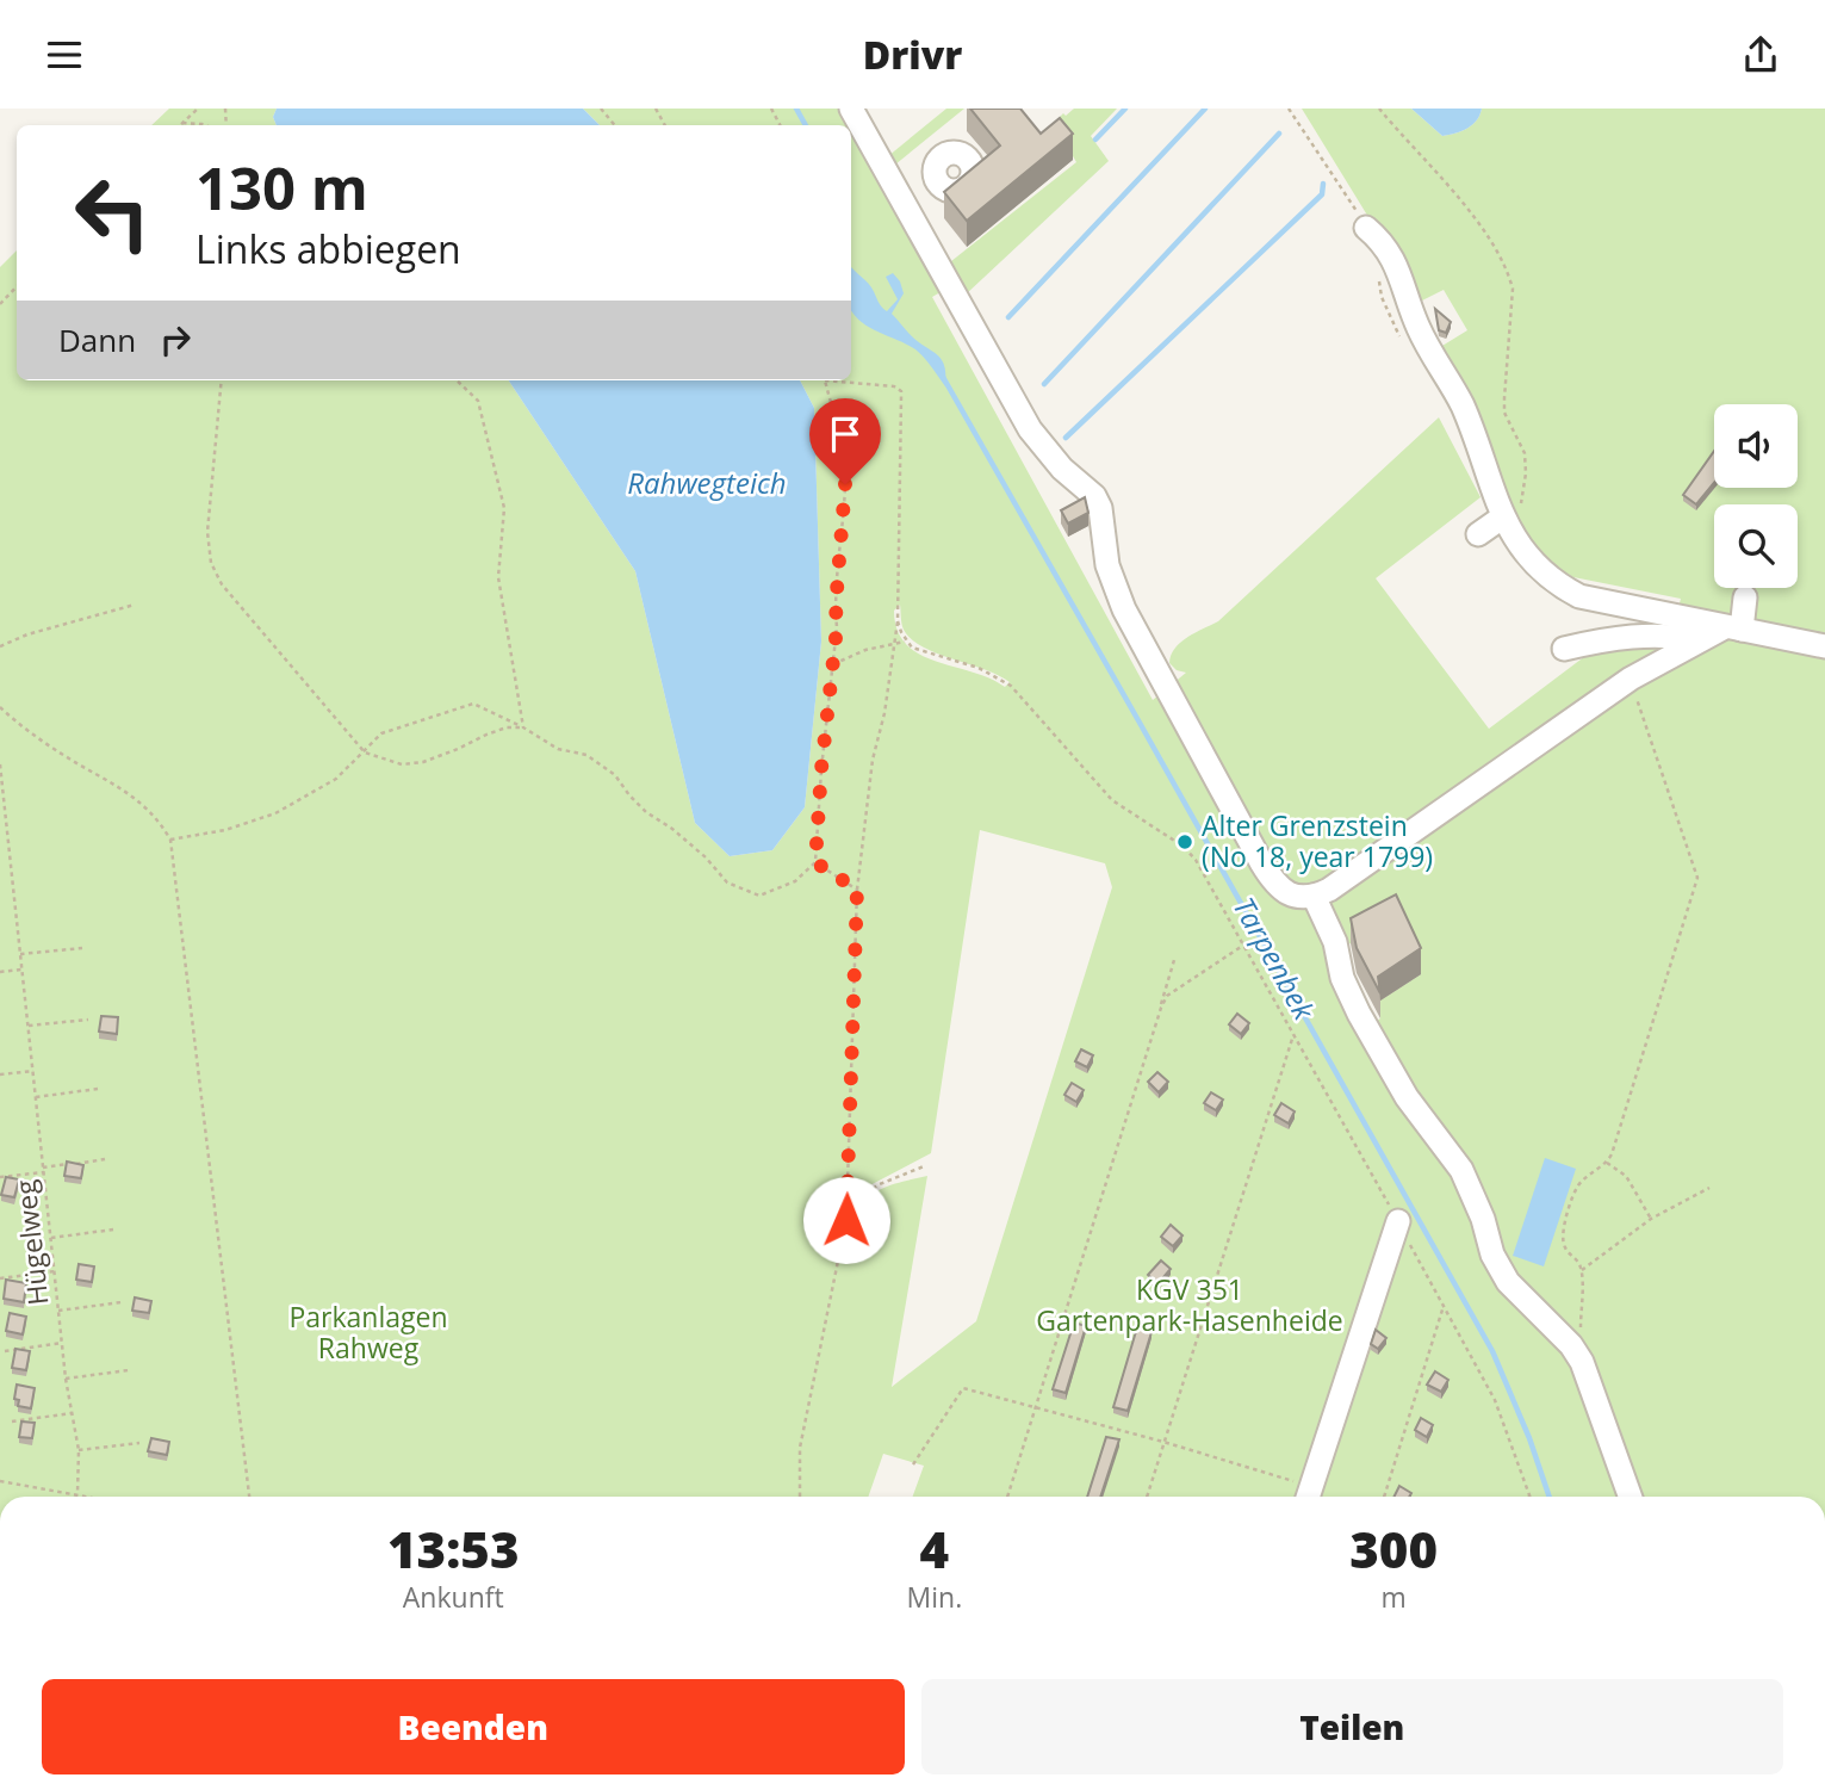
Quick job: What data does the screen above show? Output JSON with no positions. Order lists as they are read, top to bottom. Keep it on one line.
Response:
{"streets":{"path":["Hügelweg"]},"water":["Rahwegteich","Tarpenbek"],"parks":["KGV 351 Gartenpark-Hasenheide","Parkanlagen Rahweg"],"places":["Alter Grenzstein (No 18, year 1799)"],"page":{"header":"Drivr","turn":["130 m","Links abbiegen"],"then":"Dann","eta":["13:53","Ankunft","4","Min.","300","m"],"buttons":["Beenden","Teilen"]}}
